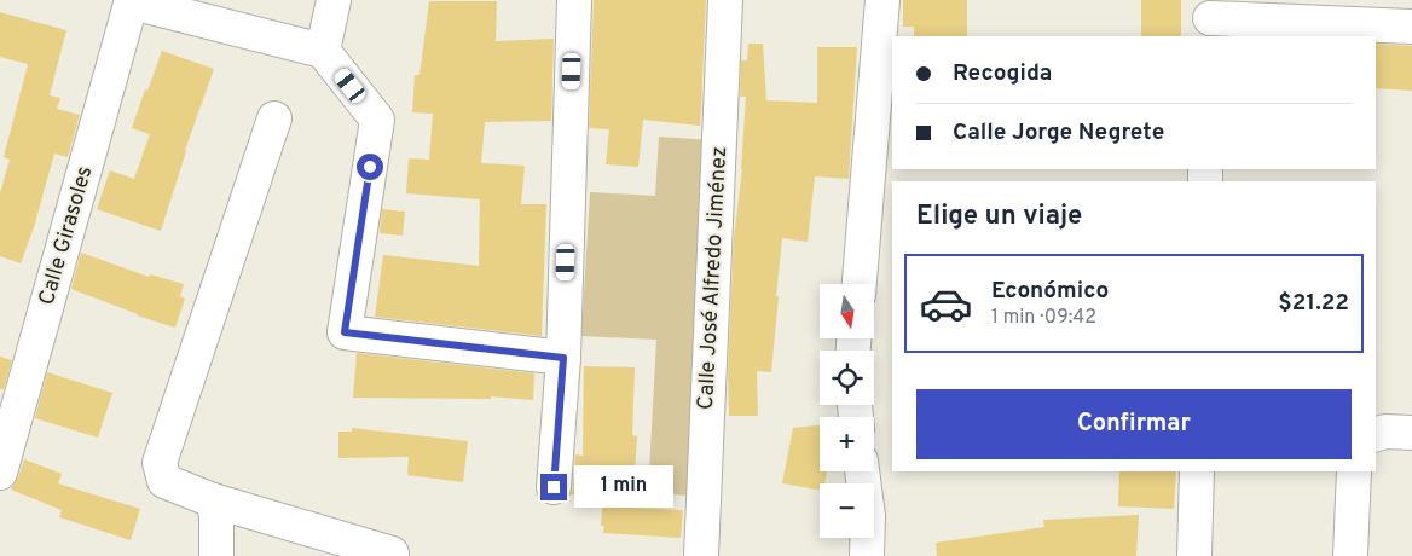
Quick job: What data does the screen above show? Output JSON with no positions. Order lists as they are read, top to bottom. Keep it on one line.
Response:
{"streets":{"street":["Calle Girasoles","Calle José Alfredo Jiménez"]},"north":"bottom","page":{"banner":["Recogida","Calle Jorge Negrete"],"heading":"Elige un viaje","list":[{"name":"Económico","note":"1 min · 09:42","value":"$21.22"}],"map_buttons":["+","−"],"buttons":"Confirmar","bubble":"1 min"}}
